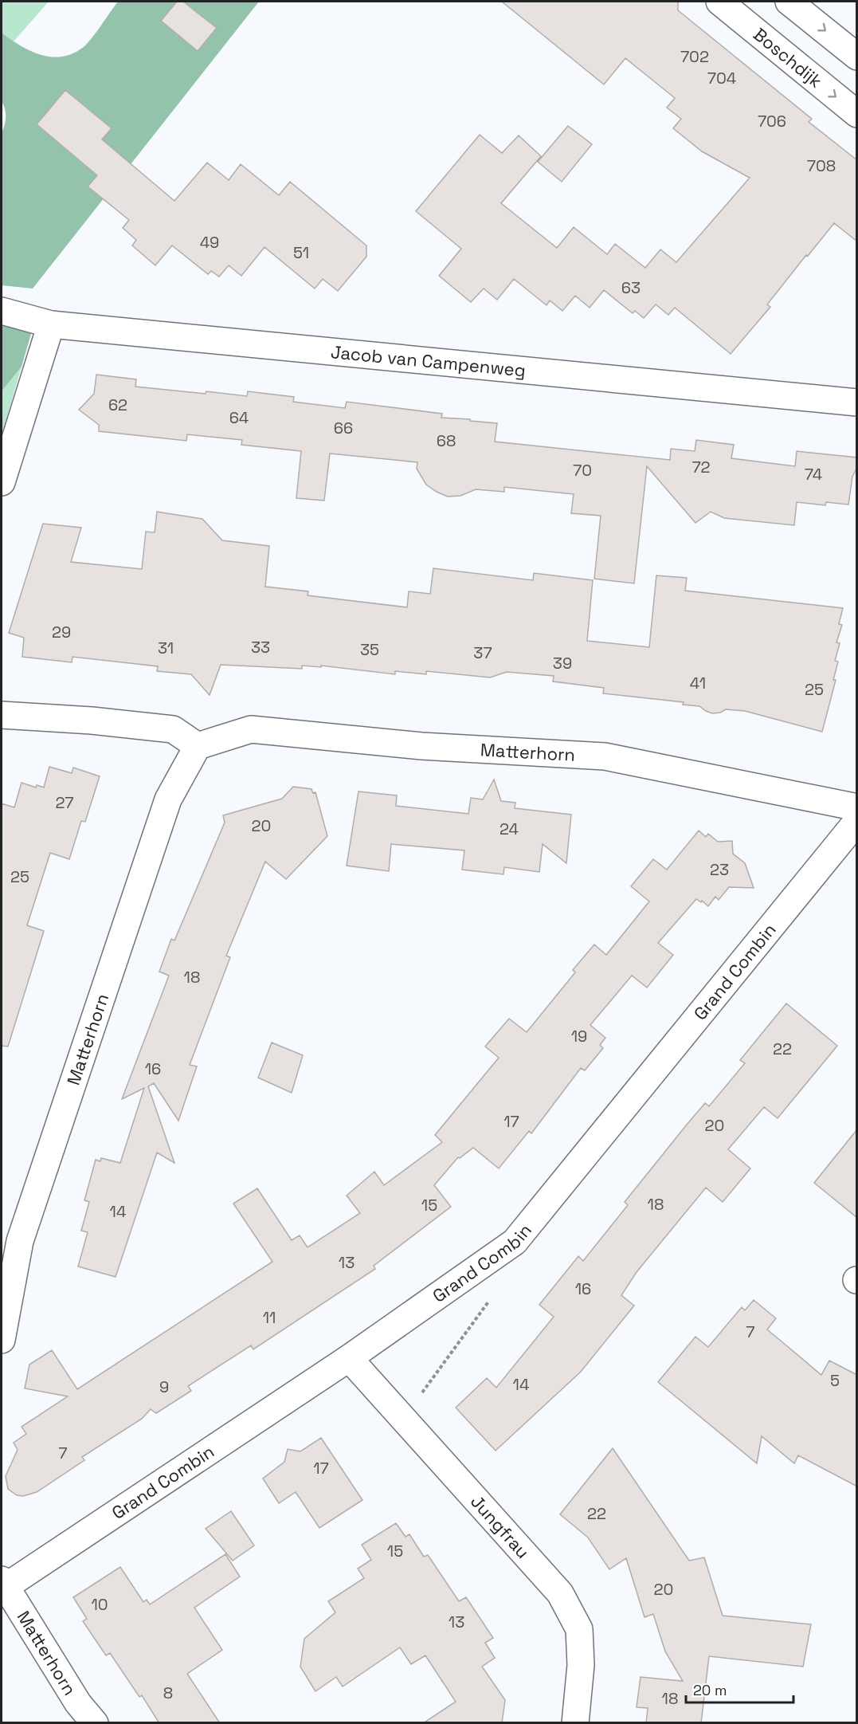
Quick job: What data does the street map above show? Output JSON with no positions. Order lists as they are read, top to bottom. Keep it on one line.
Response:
{"streets":{"street":["Boschdijk","Jacob van Campenweg","Matterhorn","Grand Combin","Jungfrau"]},"crossings":[["Matterhorn","Grand Combin"],["Grand Combin","Jungfrau"]],"house_numbers":["702","704","706","708","49","51","63","62","64","66","68","72","70","74","29","33","31","35","37","39","41","25","27","20","24","23","25","18","19","22","16","17","20","18","15","14","13","16","11","7","5","14","9","7","17","22","15","20","10","13","8","18"],"scale_bar":"20 m"}
